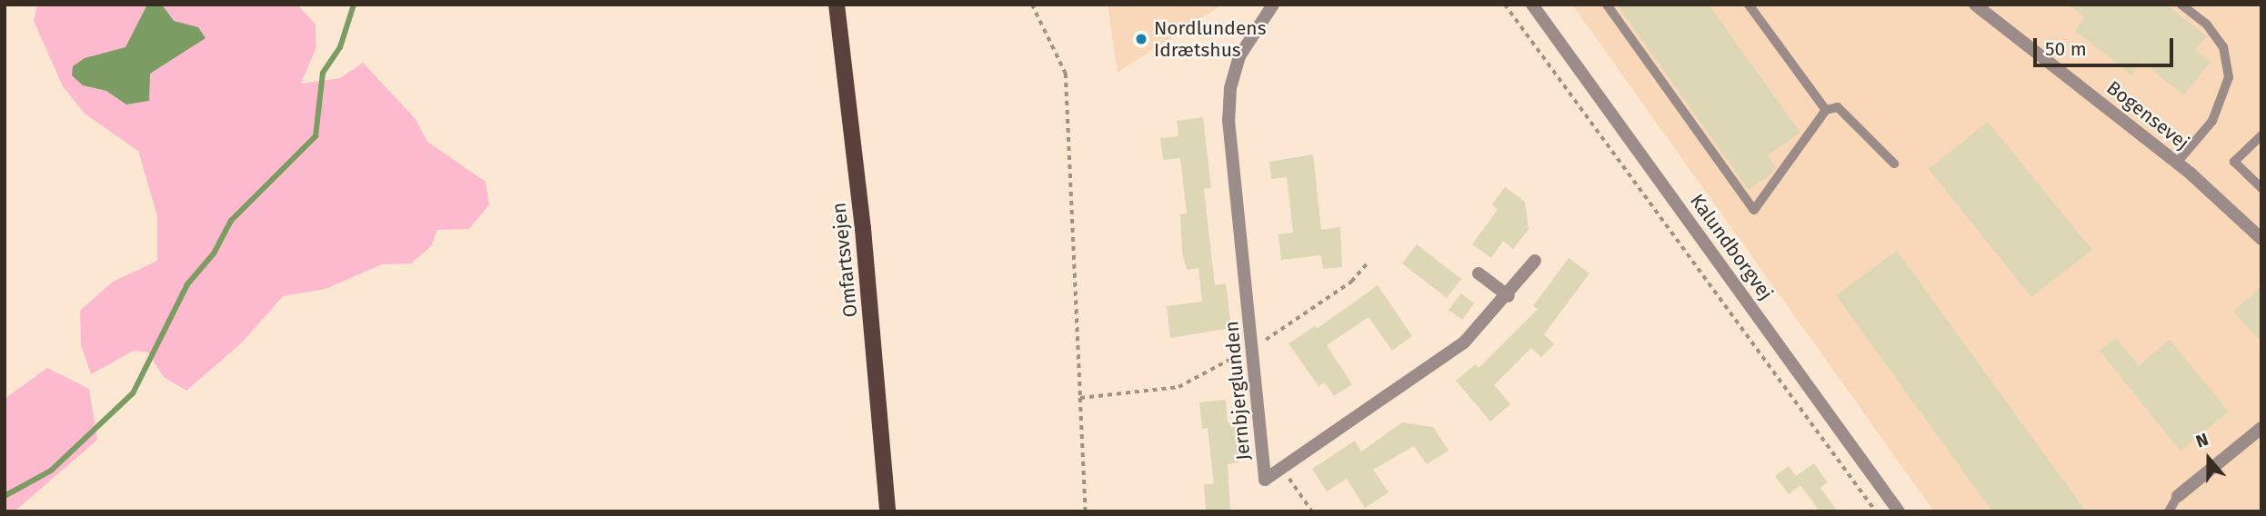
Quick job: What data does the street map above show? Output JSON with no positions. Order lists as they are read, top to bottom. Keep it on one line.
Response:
{"streets":{"main road":["Omfartsvejen"],"street":["Bogensevej","Kalundborgvej","Jernbjerglunden"]},"places":["Nordlundens Idrætshus"],"scale_bar":"50 m","north":"top"}
